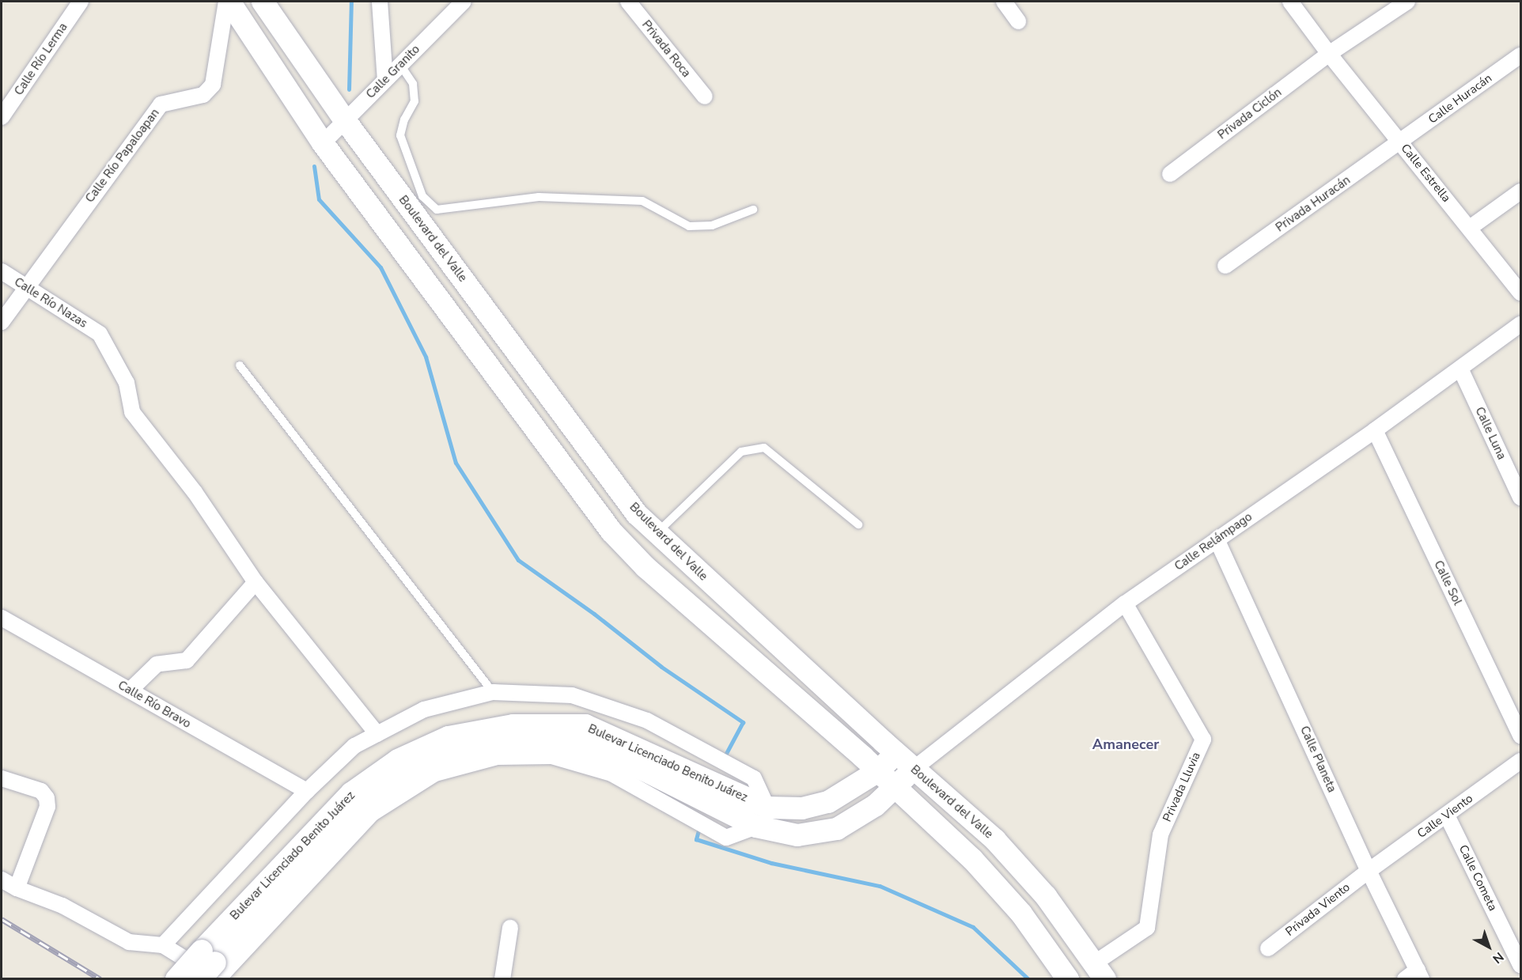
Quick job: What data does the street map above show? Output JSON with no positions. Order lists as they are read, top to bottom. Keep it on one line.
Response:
{"streets":{"street":["Privada Roca","Calle Río Lerma","Calle Granito","Calle Huracán","Privada Ciclón","Calle Río Papaloapan","Calle Estrella","Privada Huracán","Boulevard del Valle","Calle Río Nazas","Calle Luna","Calle Relámpago","Calle Sol","Calle Río Bravo","Calle Planeta","Bulevar Licenciado Benito Juárez","Privada Lluvia","Calle Viento","Calle Cometa","Privada Viento"]},"crossings":[["Calle Granito","Boulevard del Valle"],["Calle Huracán","Calle Estrella"],["Calle Huracán","Privada Huracán"],["Privada Ciclón","Calle Estrella"],["Calle Río Papaloapan","Calle Río Nazas"],["Calle Estrella","Privada Huracán"],["Boulevard del Valle","Calle Relámpago"],["Boulevard del Valle","Bulevar Licenciado Benito Juárez"],["Boulevard del Valle","Privada Lluvia"],["Calle Luna","Calle Relámpago"],["Calle Relámpago","Calle Sol"],["Calle Relámpago","Calle Planeta"],["Calle Relámpago","Bulevar Licenciado Benito Juárez"],["Calle Relámpago","Privada Lluvia"],["Calle Planeta","Calle Viento"],["Calle Planeta","Privada Viento"],["Calle Viento","Calle Cometa"],["Calle Viento","Privada Viento"]],"districts":["Amanecer"],"north":"bottom right"}
